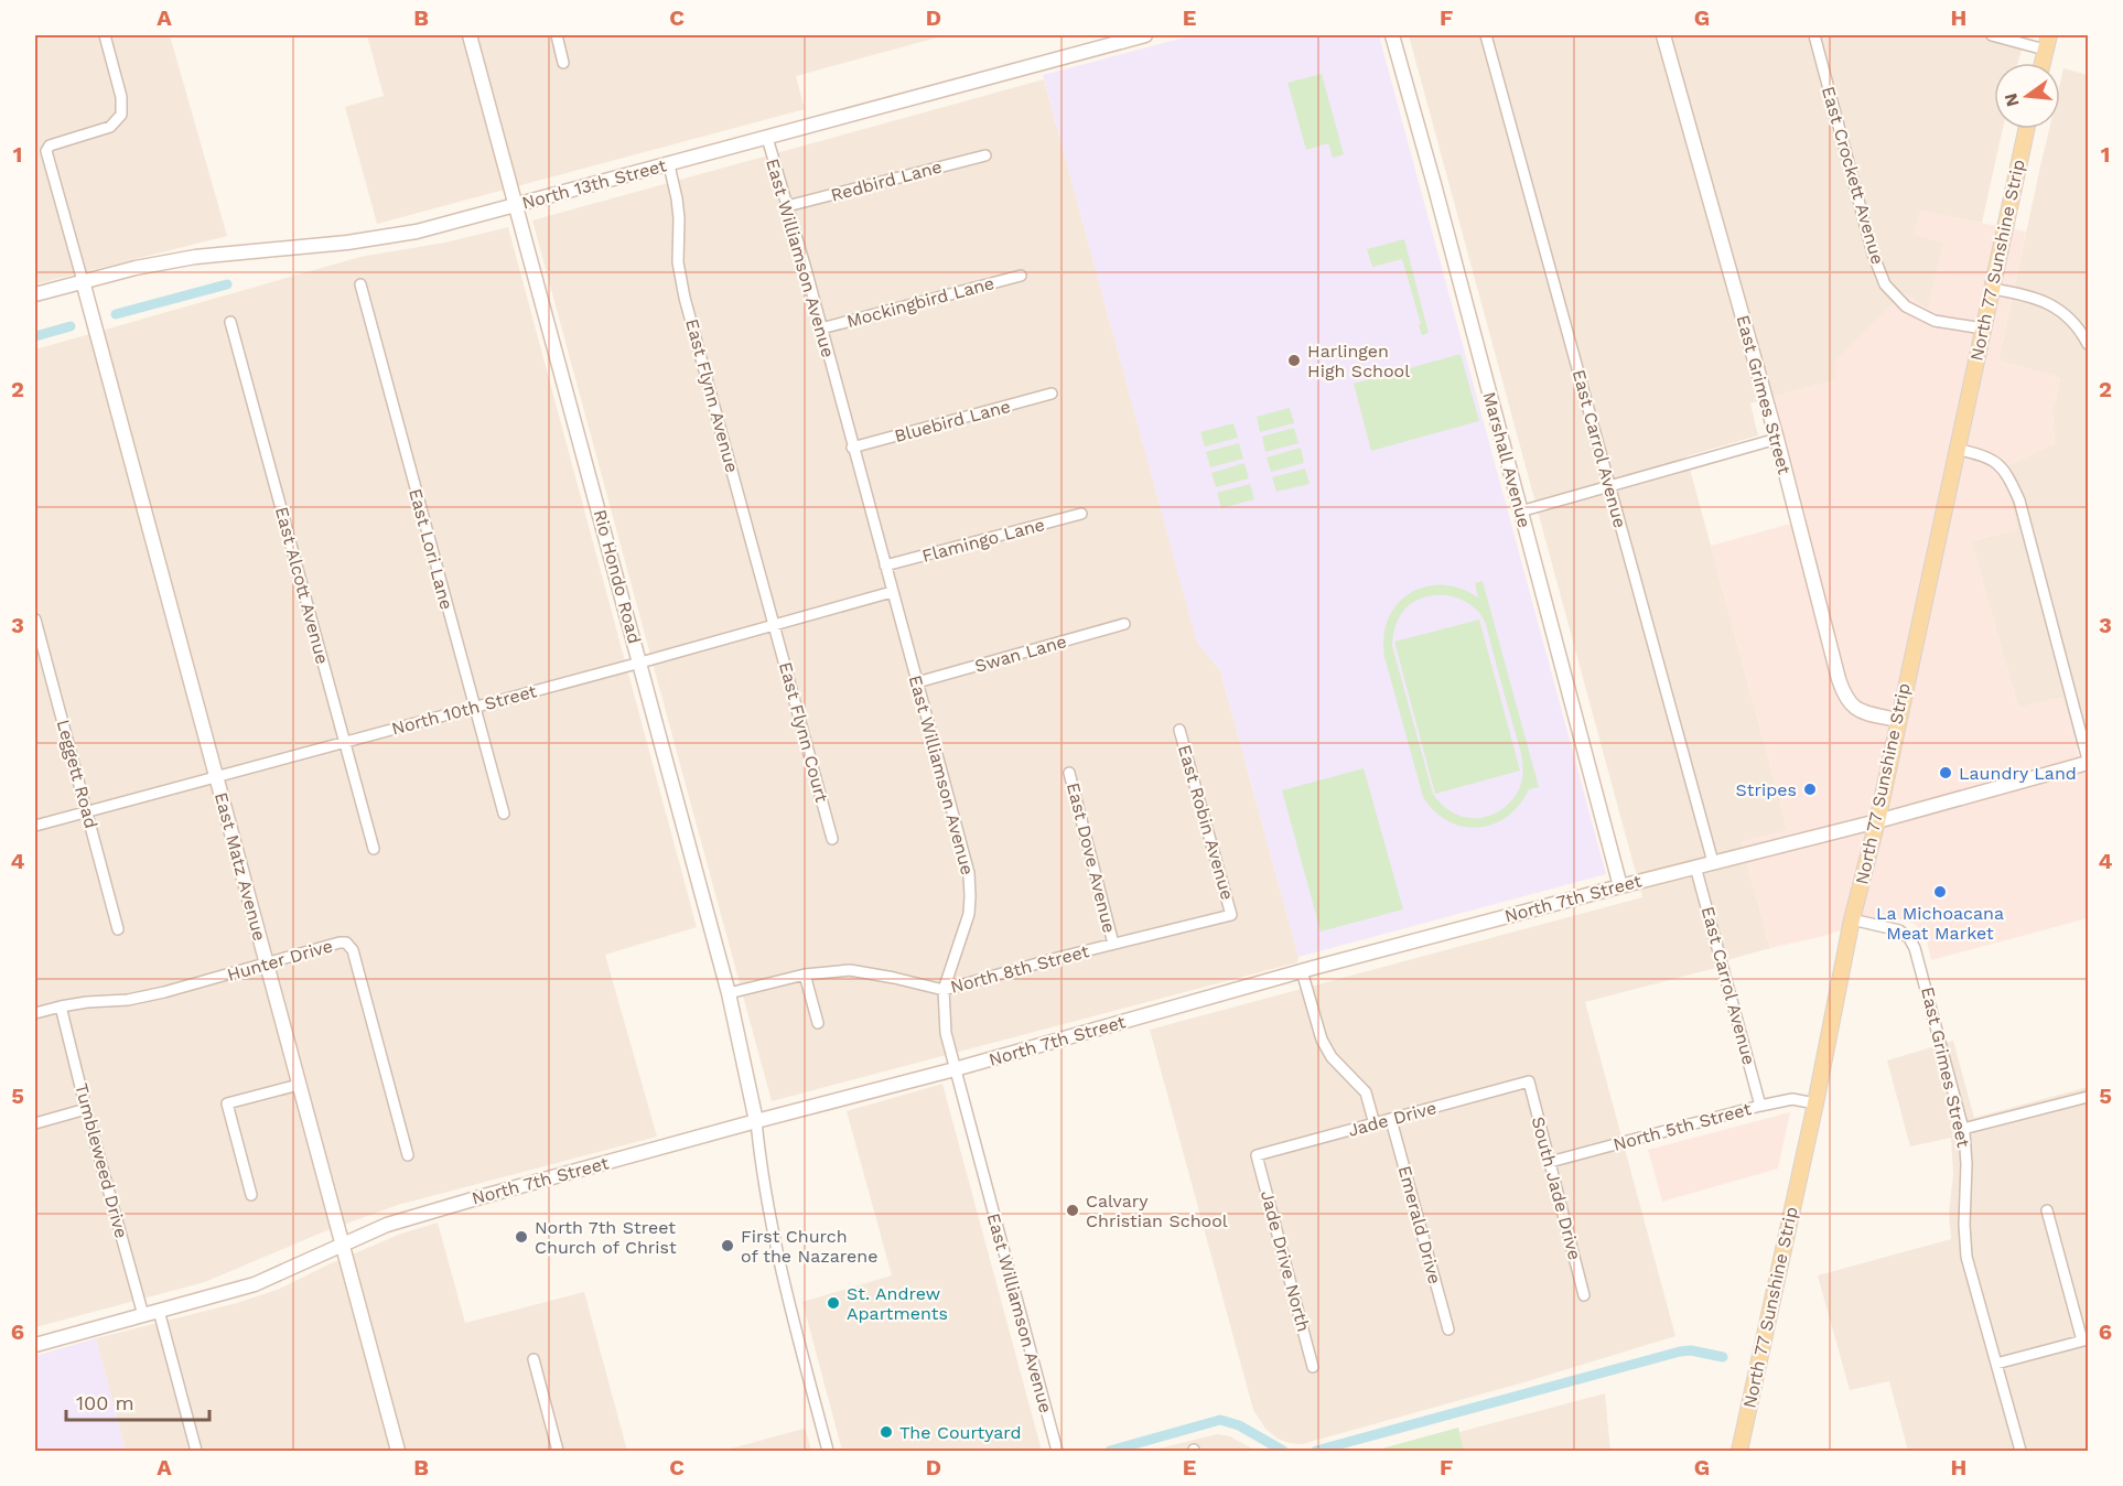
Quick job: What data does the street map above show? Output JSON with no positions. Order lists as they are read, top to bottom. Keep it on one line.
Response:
{"streets":{"main road":["North 77 Sunshine Strip"],"street":["East Crockett Avenue","Redbird Lane","North 13th Street","East Williamson Avenue","Mockingbird Lane","East Grimes Street","East Flynn Avenue","Bluebird Lane","East Carrol Avenue","Marshall Avenue","Flamingo Lane","East Lori Lane","Rio Hondo Road","East Alcott Avenue","Swan Lane","North 10th Street","East Flynn Court","Leggett Road","East Robin Avenue","East Dove Avenue","East Matz Avenue","North 7th Street","Hunter Drive","North 8th Street","Jade Drive","North 5th Street","Tumbleweed Drive","South Jade Drive","Emerald Drive","Jade Drive North"]},"crossings":[["East Crockett Avenue","North 77 Sunshine Strip"],["Redbird Lane","East Williamson Avenue"],["North 13th Street","East Williamson Avenue"],["North 13th Street","East Flynn Avenue"],["North 13th Street","Rio Hondo Road"],["North 13th Street","East Matz Avenue"],["East Williamson Avenue","Mockingbird Lane"],["East Williamson Avenue","Bluebird Lane"],["East Williamson Avenue","Flamingo Lane"],["East Williamson Avenue","Swan Lane"],["East Williamson Avenue","North 10th Street"],["East Williamson Avenue","North 7th Street"],["East Williamson Avenue","North 8th Street"],["North 77 Sunshine Strip","East Grimes Street"],["North 77 Sunshine Strip","North 7th Street"],["North 77 Sunshine Strip","North 5th Street"],["East Flynn Avenue","North 10th Street"],["East Flynn Avenue","East Flynn Court"],["East Carrol Avenue","North 7th Street"],["East Carrol Avenue","North 5th Street"],["Marshall Avenue","North 7th Street"],["East Lori Lane","North 10th Street"],["Rio Hondo Road","North 10th Street"],["Rio Hondo Road","North 7th Street"],["Rio Hondo Road","North 8th Street"],["East Alcott Avenue","North 10th Street"],["North 10th Street","East Flynn Court"],["North 10th Street","Leggett Road"],["North 10th Street","East Matz Avenue"],["East Robin Avenue","North 8th Street"],["East Dove Avenue","North 8th Street"],["East Matz Avenue","North 7th Street"],["East Matz Avenue","Hunter Drive"],["North 7th Street","Tumbleweed Drive"],["Hunter Drive","Tumbleweed Drive"],["Jade Drive","South Jade Drive"],["Jade Drive","Emerald Drive"],["Jade Drive","Jade Drive North"],["North 5th Street","South Jade Drive"]],"places":["Harlingen High School","Laundry Land","Stripes","La Michoacana Meat Market","Calvary Christian School","North 7th Street Church of Christ","First Church of the Nazarene","St. Andrew Apartments","The Courtyard"],"scale_bar":"100 m","north":"left","grid":{"columns":["A","B","C","D","E","F","G","H"],"rows":["1","2","3","4","5","6"]}}
